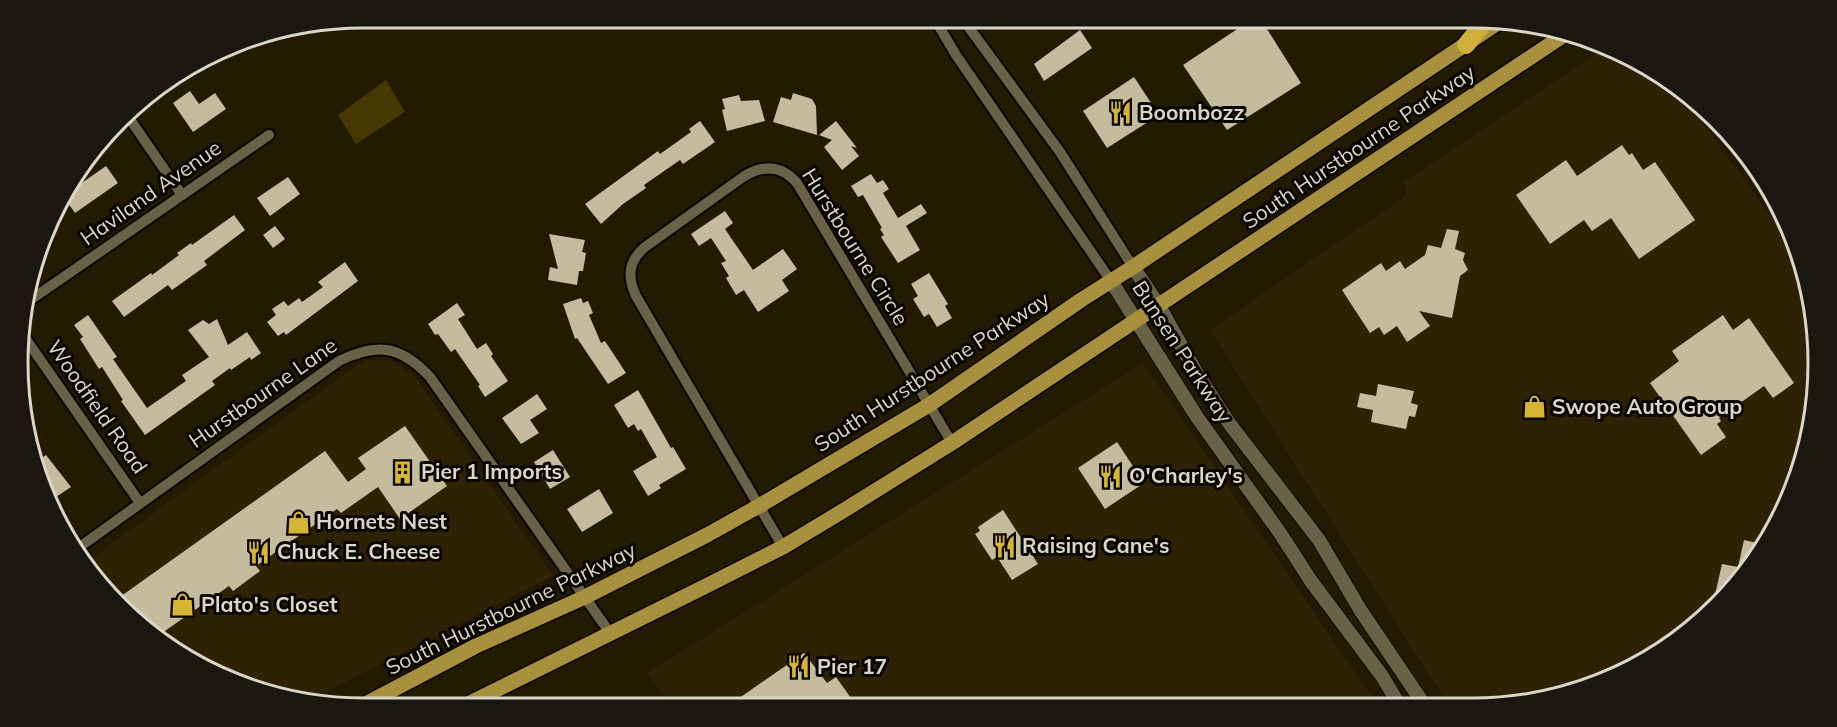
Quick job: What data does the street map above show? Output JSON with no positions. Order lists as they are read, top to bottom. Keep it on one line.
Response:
{"streets":{"main road":["South Hurstbourne Parkway"],"street":["Haviland Avenue","Hurstbourne Circle","Bunsen Parkway","Hurstbourne Lane","Woodfield Road"]},"crossings":[["South Hurstbourne Parkway","Hurstbourne Circle"],["South Hurstbourne Parkway","Bunsen Parkway"],["South Hurstbourne Parkway","Hurstbourne Lane"],["Hurstbourne Lane","Woodfield Road"]],"places":{"restaurant":["Boombozz","O'Charley's","Raising Cane's","Chuck E. Cheese","Pier 17"],"shop":["Swope Auto Group","Hornets Nest","Plato's Closet"],"building":["Pier 1 Imports"]}}
